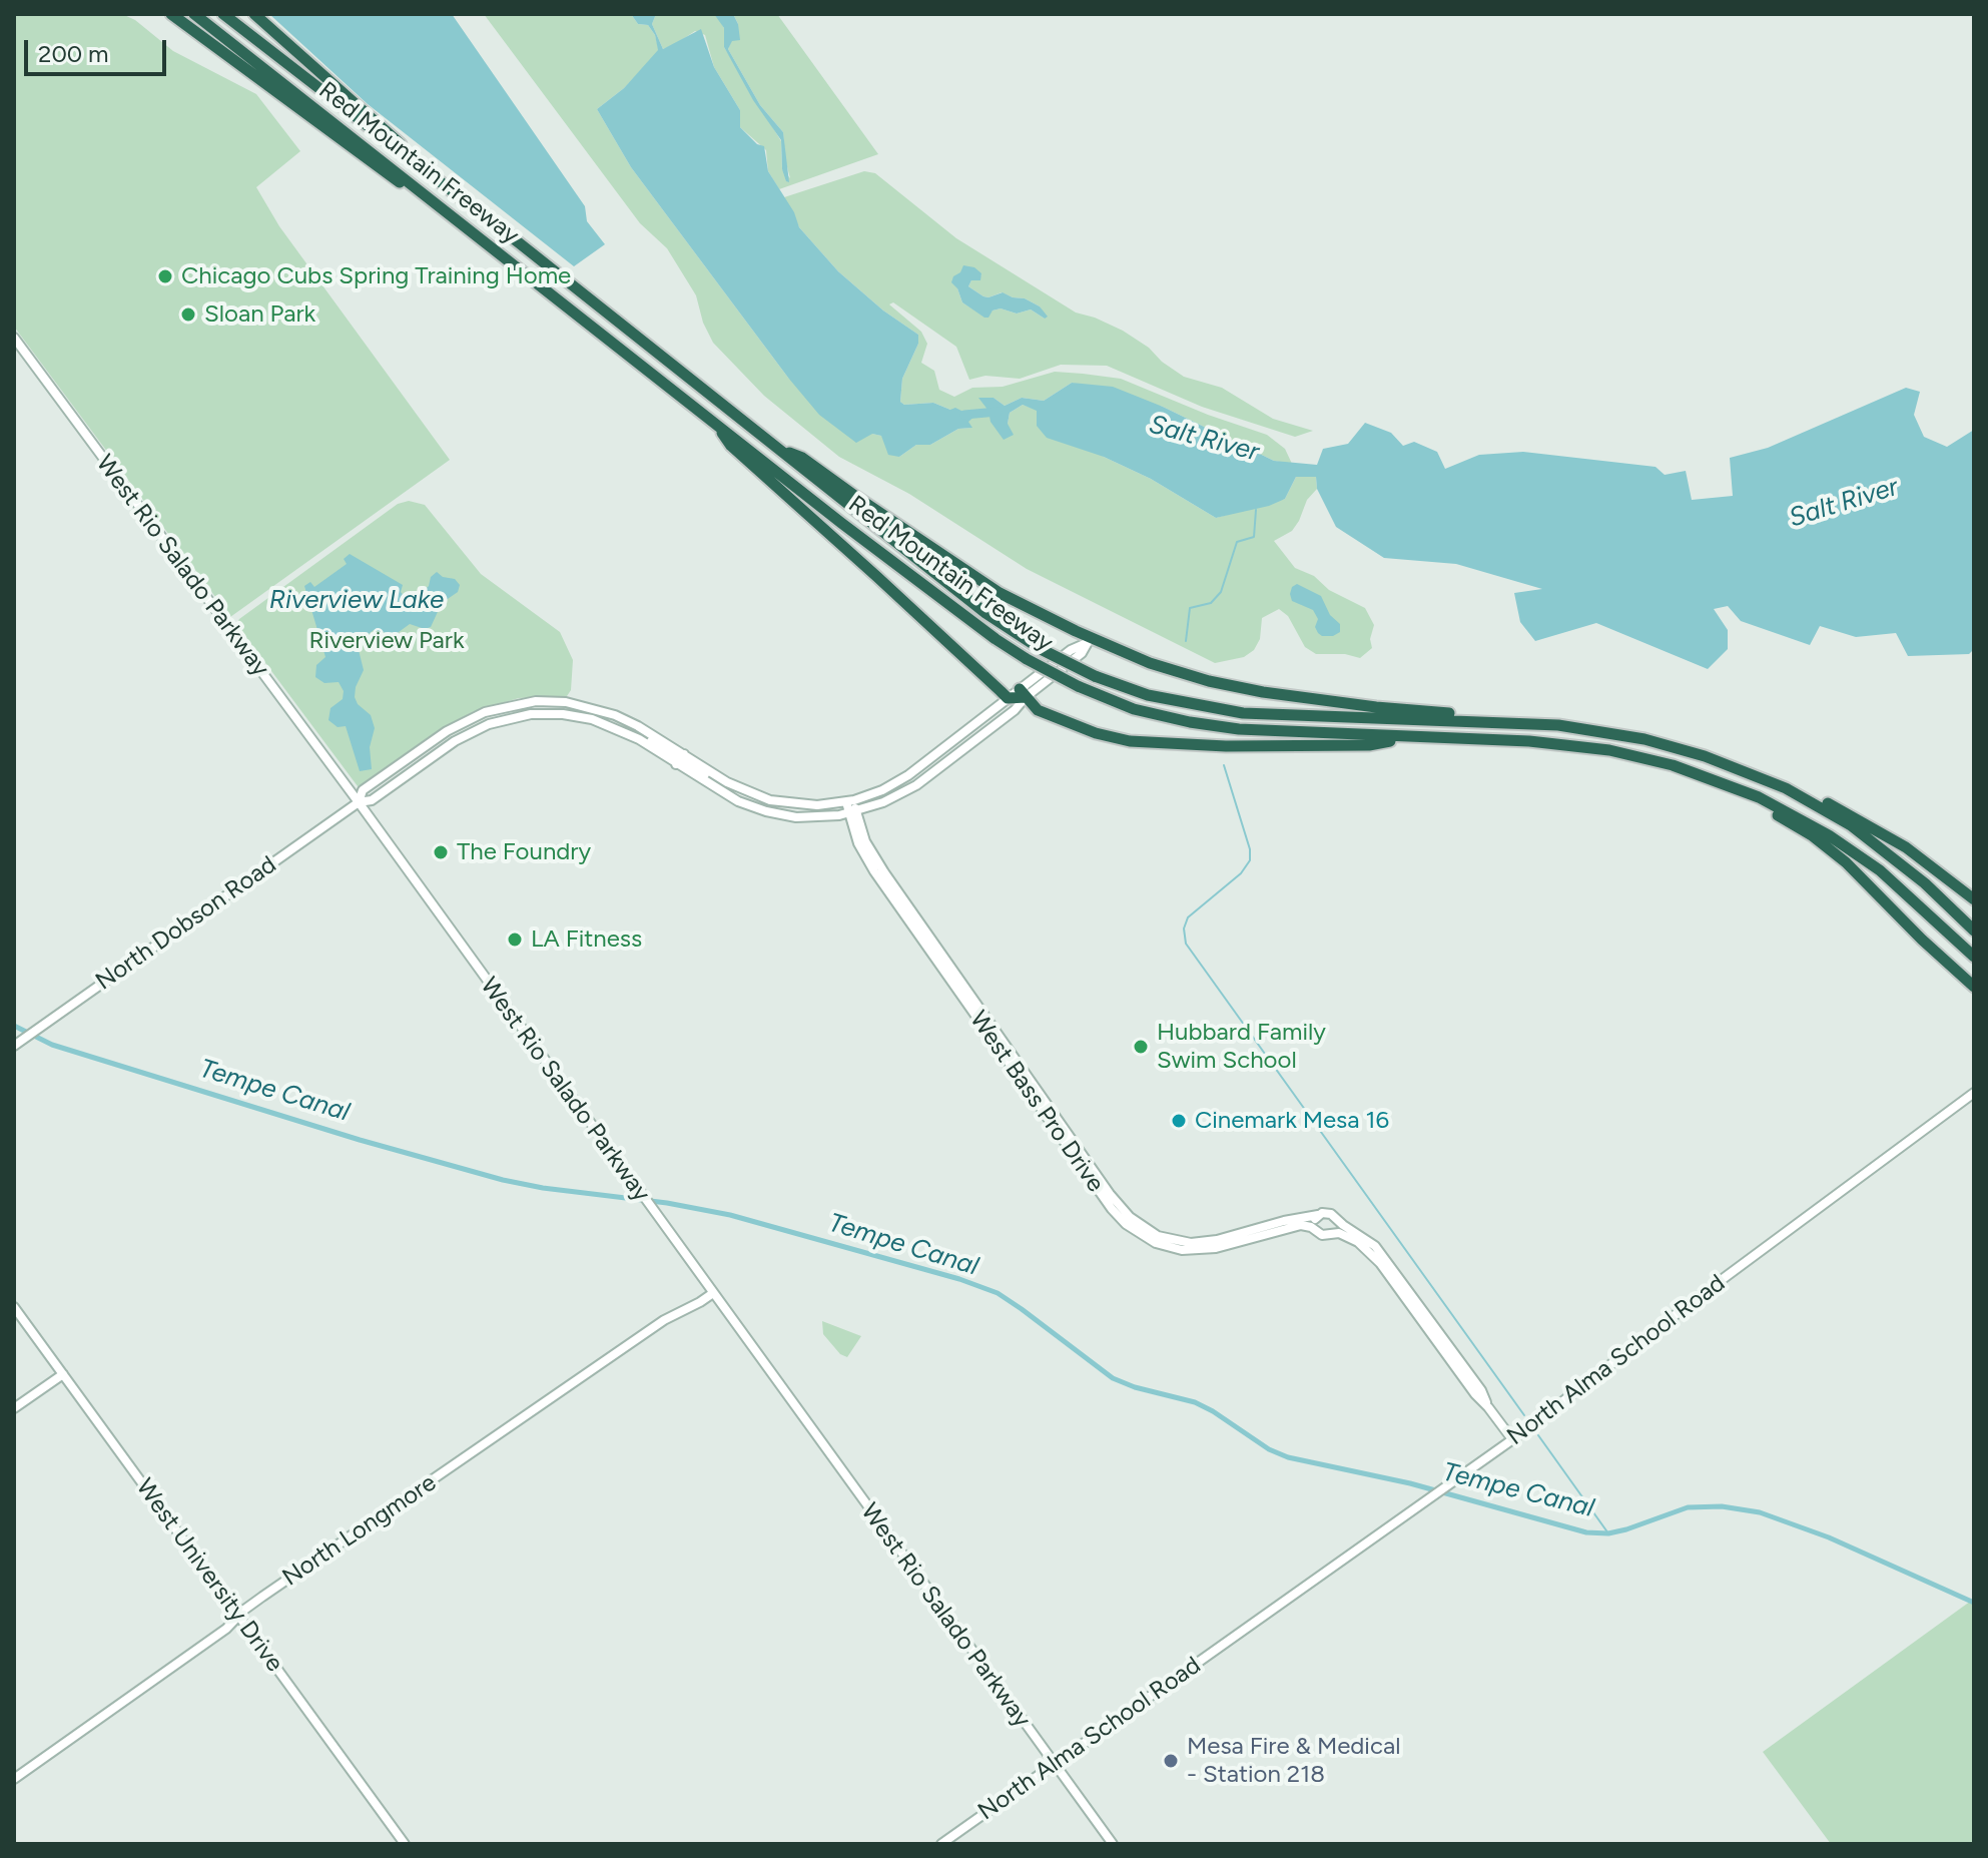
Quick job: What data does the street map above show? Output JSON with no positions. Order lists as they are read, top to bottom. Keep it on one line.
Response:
{"streets":{"highway":["Red Mountain Freeway"],"main road":["West Rio Salado Parkway","North Dobson Road","West Bass Pro Drive","North Alma School Road","North Longmore","West University Drive"]},"crossings":[["West Rio Salado Parkway","North Dobson Road"],["West Rio Salado Parkway","North Alma School Road"],["West Rio Salado Parkway","North Longmore"],["North Dobson Road","West Bass Pro Drive"],["West Bass Pro Drive","North Alma School Road"],["North Longmore","West University Drive"]],"water":["Salt River","Riverview Lake","Tempe Canal"],"parks":["Riverview Park"],"places":["Chicago Cubs Spring Training Home","Sloan Park","The Foundry","LA Fitness","Hubbard Family Swim School","Cinemark Mesa 16","Mesa Fire & Medical - Station 218"],"scale_bar":"200 m"}
